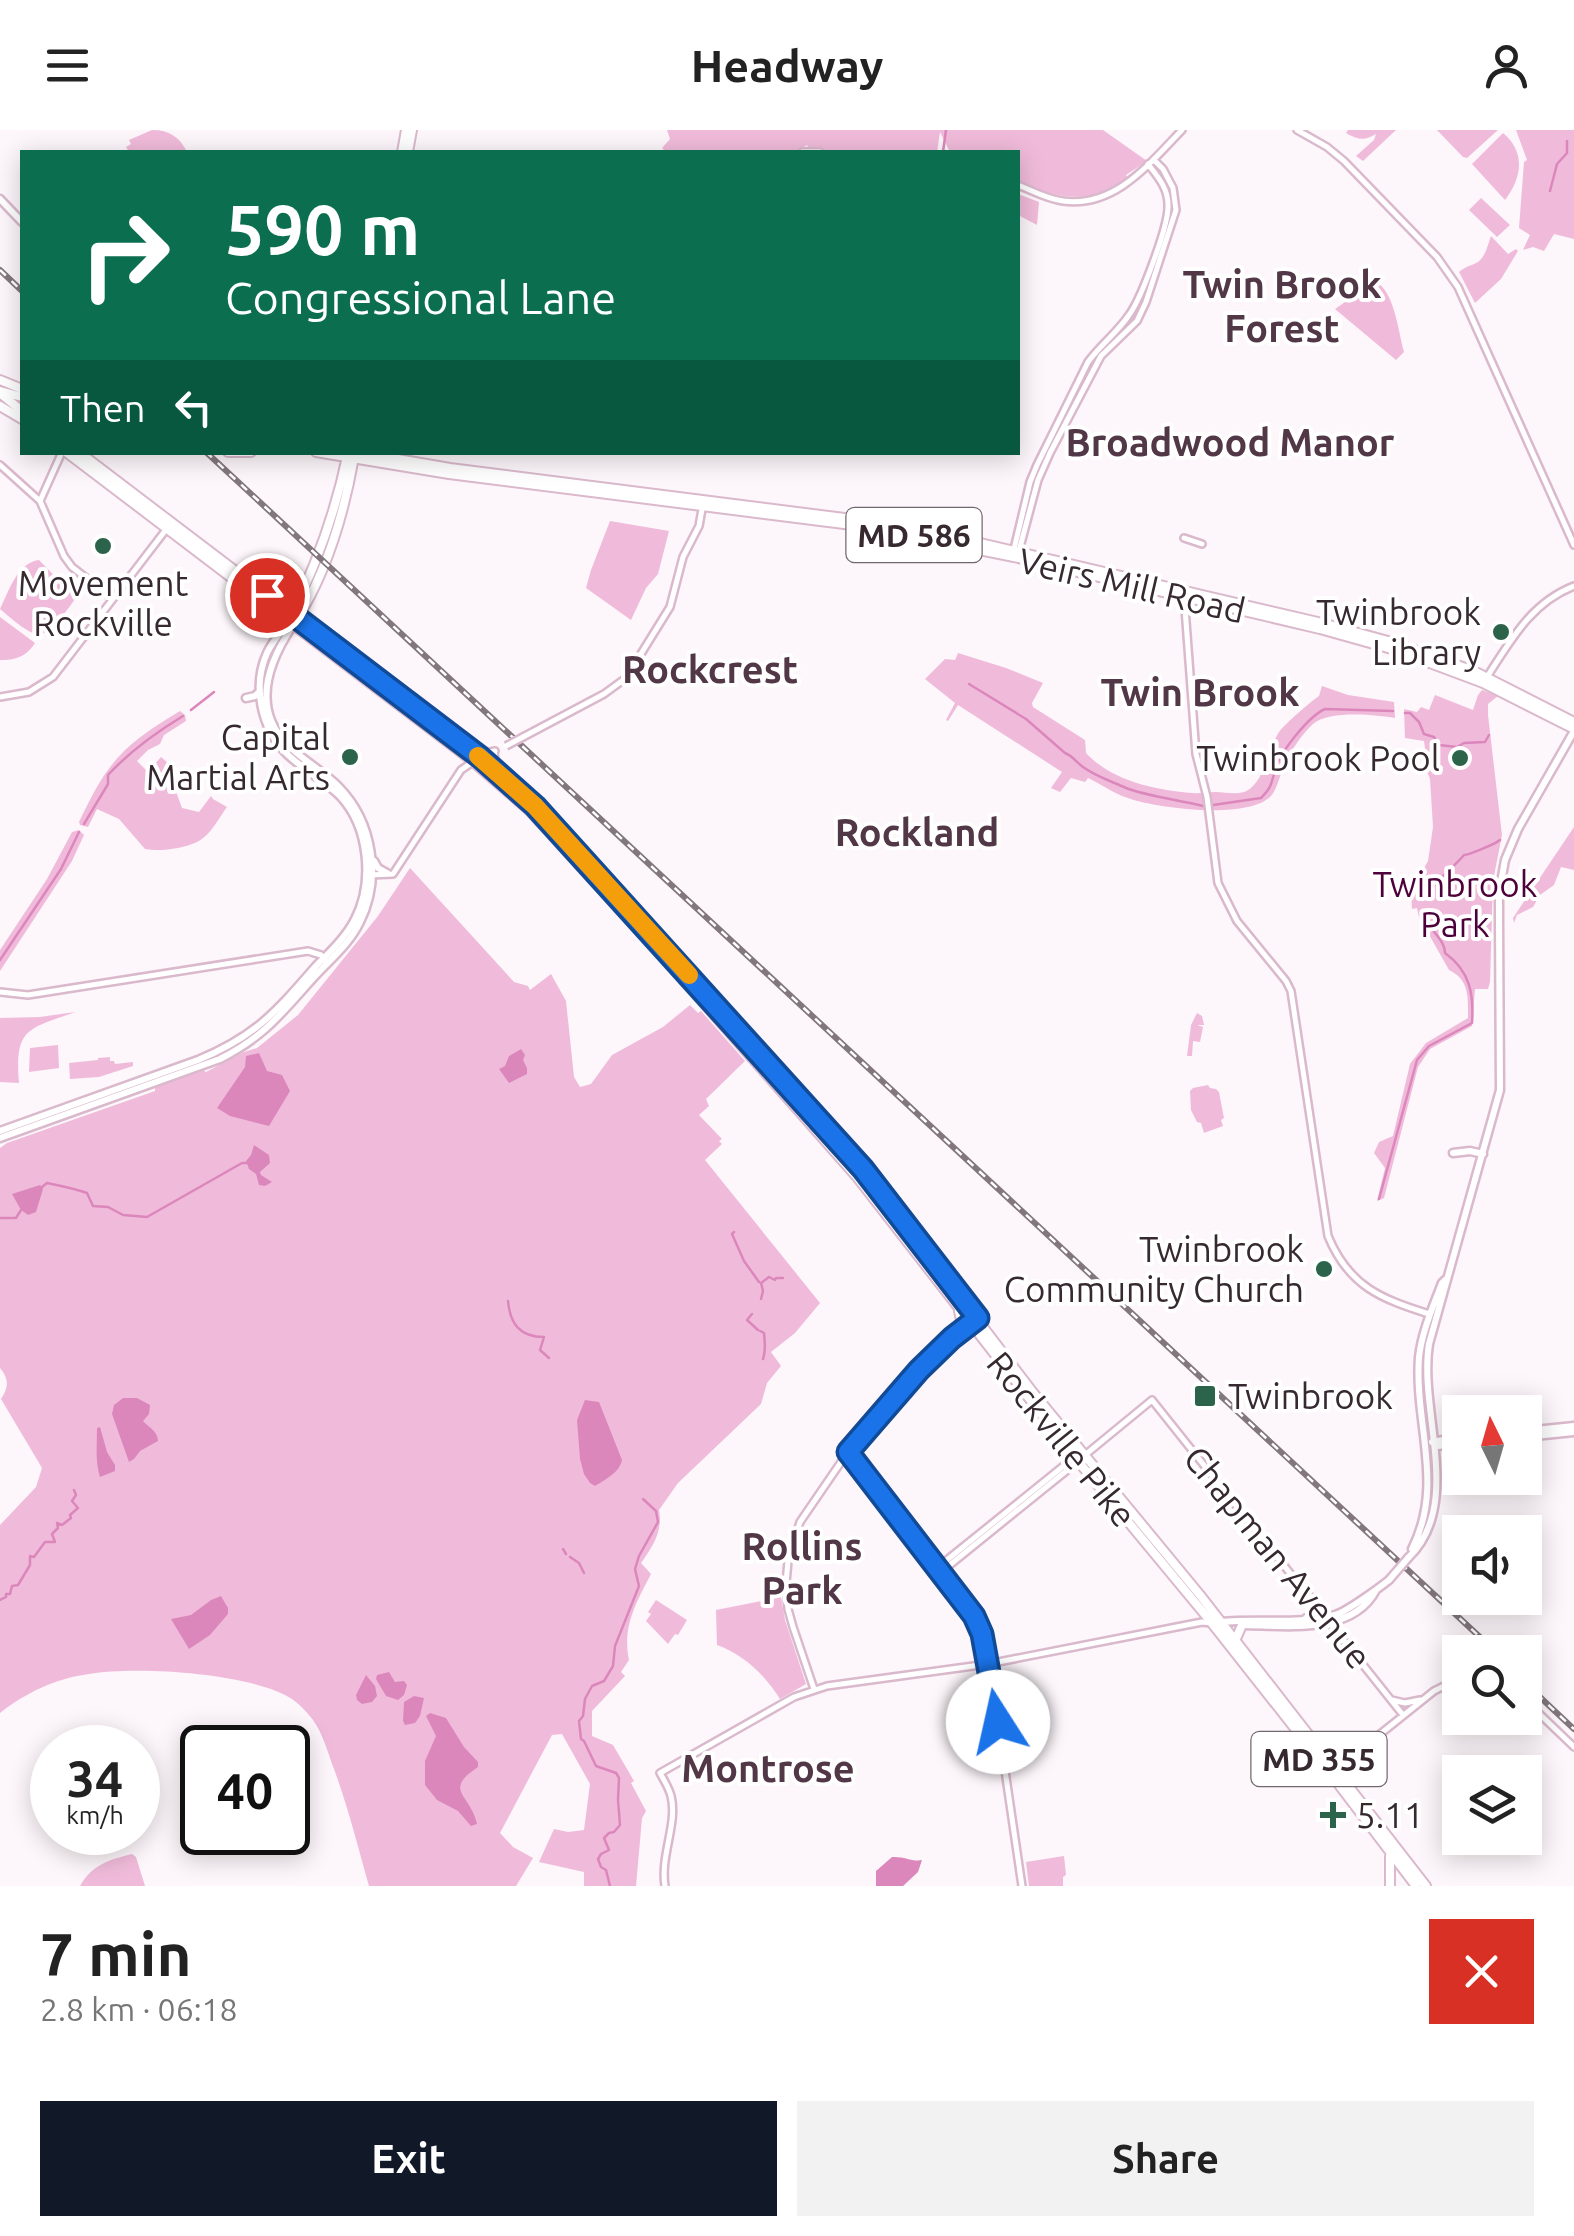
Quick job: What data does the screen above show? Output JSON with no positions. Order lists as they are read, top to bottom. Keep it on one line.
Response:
{"streets":{"main road":["MD 586","Veirs Mill Road","Rockville Pike","MD 355"],"street":["Chapman Avenue"]},"crossings":[["Rockville Pike","Chapman Avenue"]],"districts":["Twin Brook Forest","Broadwood Manor","Rockcrest","Twin Brook","Rockland","Rollins Park","Montrose"],"parks":["Twinbrook Park"],"places":{"other":["Movement Rockville","Twinbrook Library","Capital Martial Arts","Twinbrook Pool","Twinbrook Community Church"],"transit":["Twinbrook"],"health":["5.11"]},"north":"top","page":{"header":"Headway","turn":["590 m","Congressional Lane"],"then":"Then","speed":"34 km/h","limit":"40","heading":["7 min","2.8 km · 06:18"],"buttons":["Exit","Share"]}}
